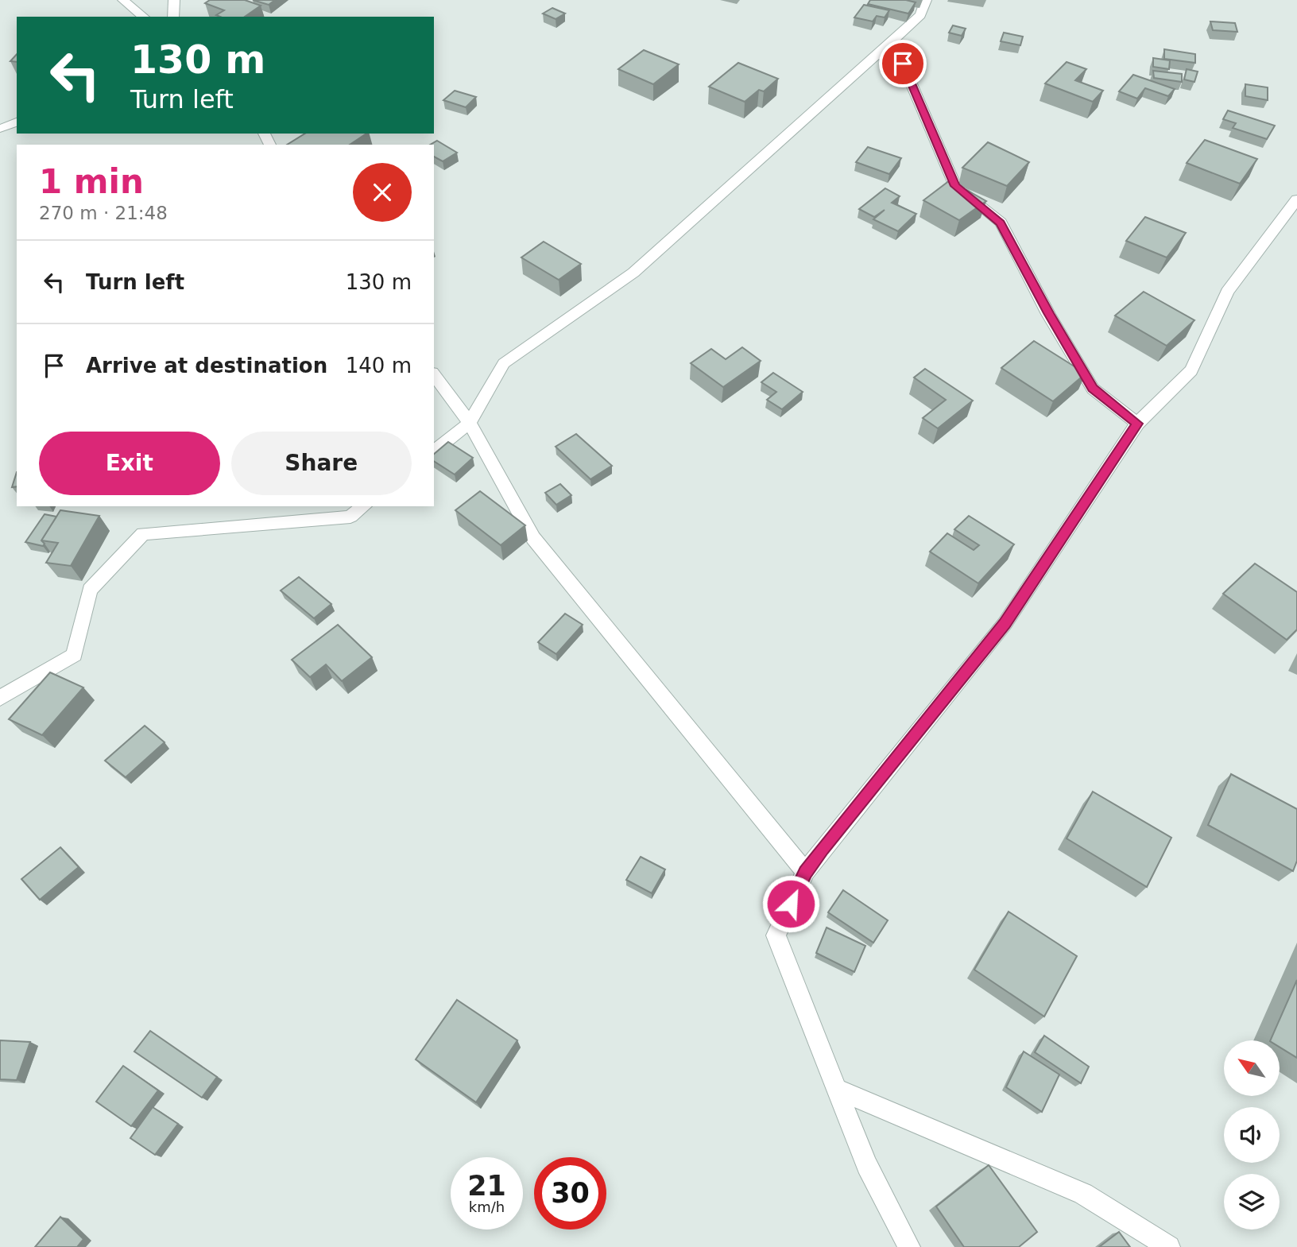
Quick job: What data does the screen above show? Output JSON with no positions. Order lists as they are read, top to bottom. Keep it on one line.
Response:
{"north":"top left","page":{"turn":["130 m","Turn left"],"heading":["1 min","270 m · 21:48"],"list":[{"name":"Turn left","value":"130 m"},{"name":"Arrive at destination","value":"140 m"}],"buttons":["Exit","Share"],"speed":"21 km/h","limit":"30"}}
